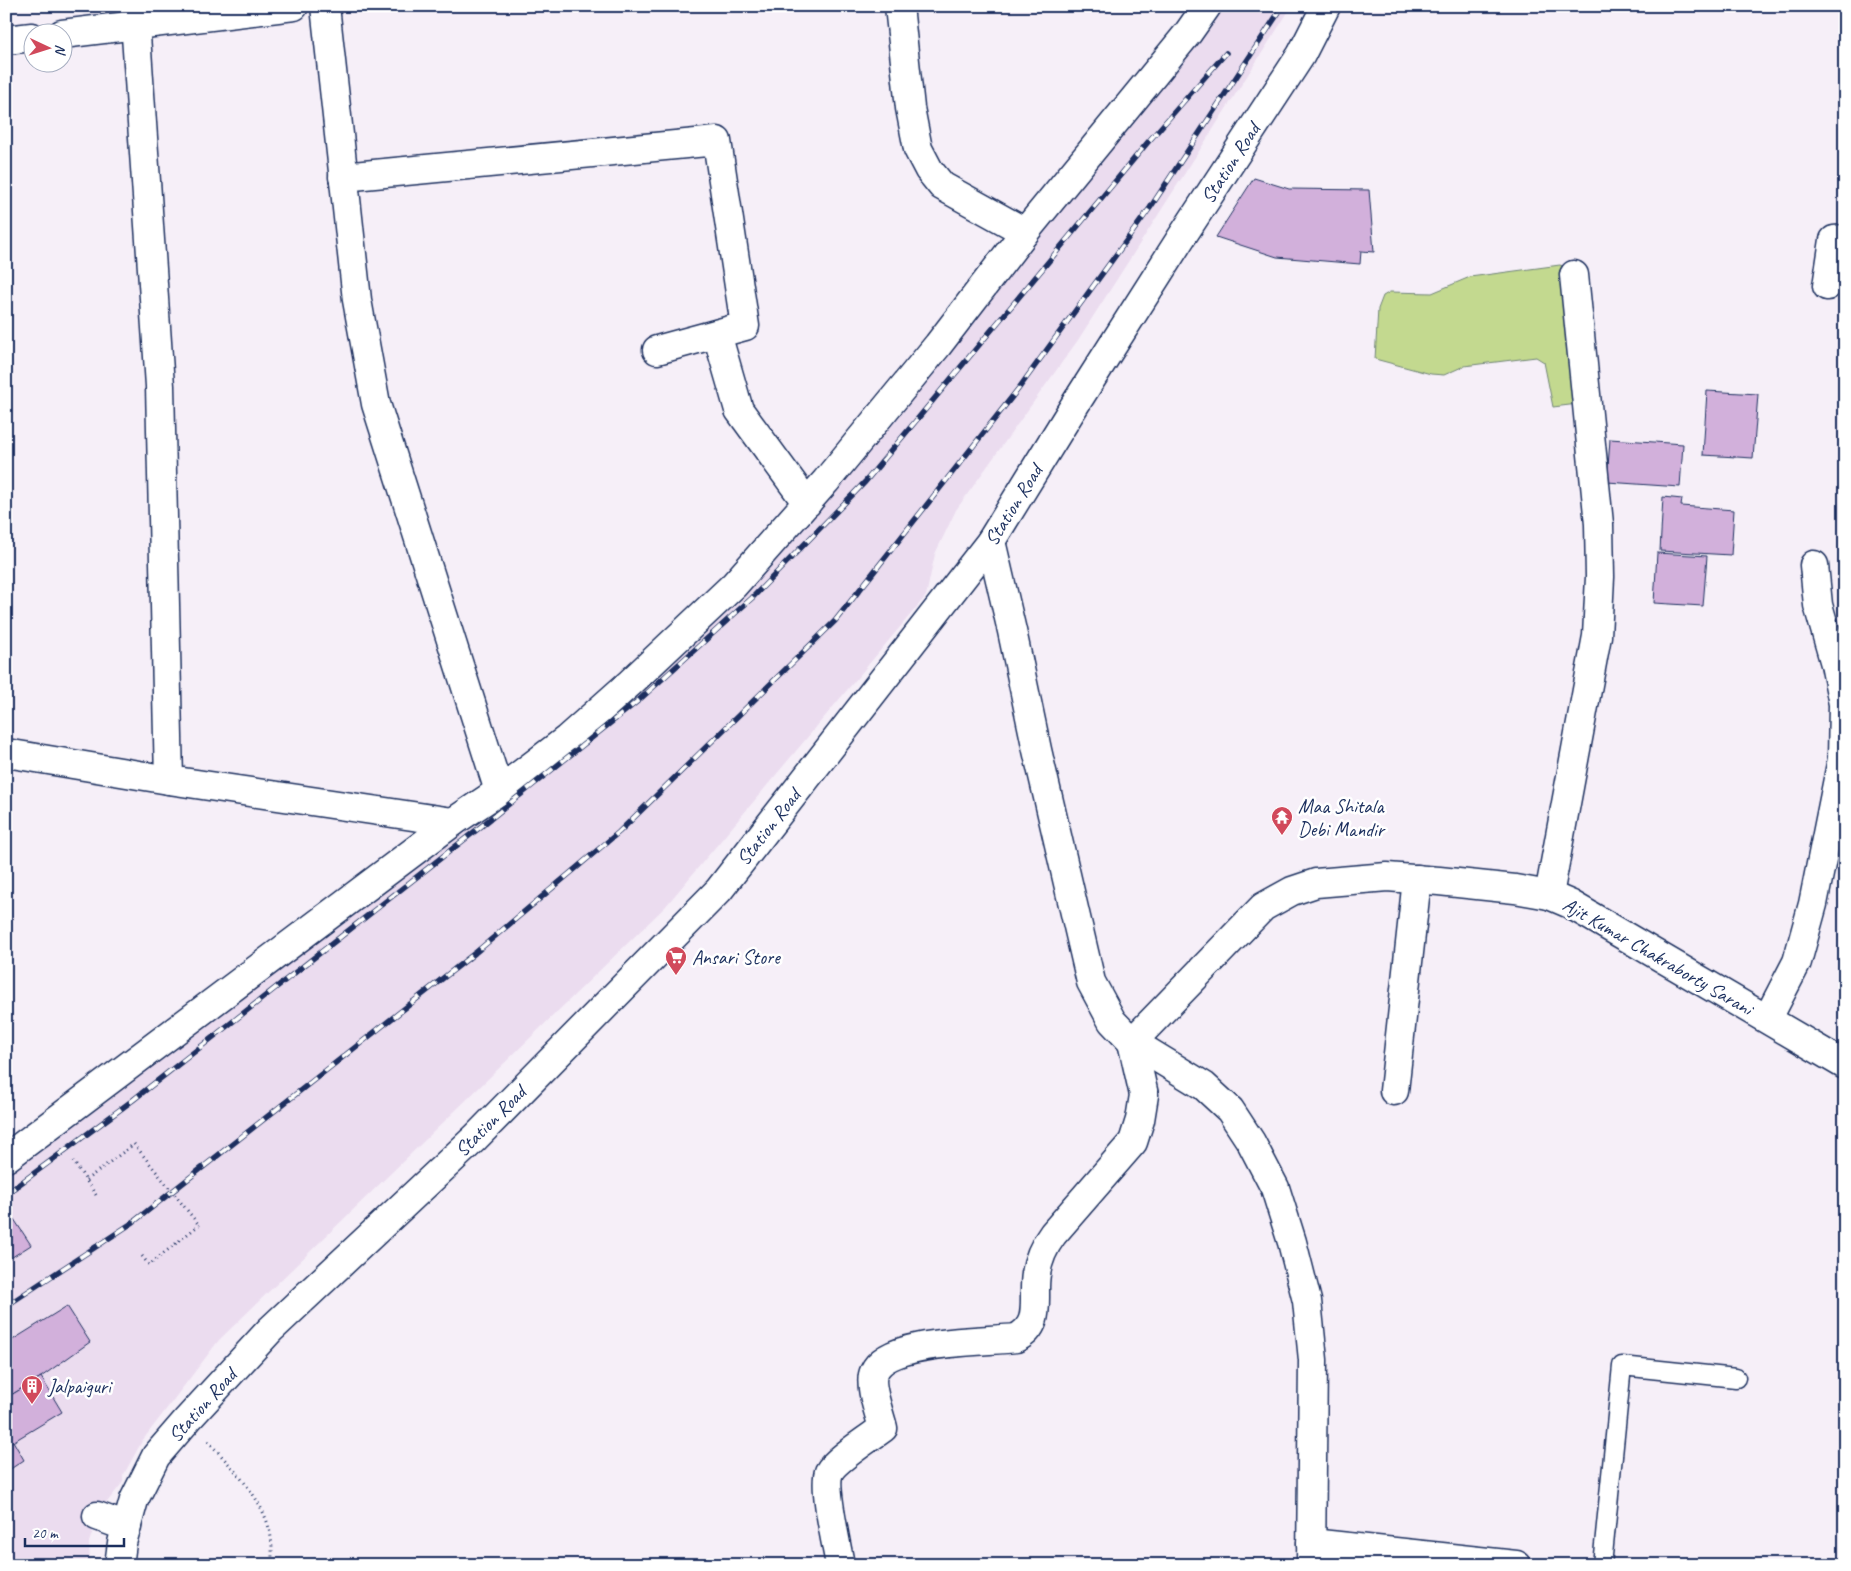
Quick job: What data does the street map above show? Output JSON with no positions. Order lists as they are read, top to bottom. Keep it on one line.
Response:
{"streets":{"street":["Station Road","Ajit Kumar Chakraborty Sarani"]},"places":{"temple":["Maa Shitala Debi Mandir"],"supermarket":["Ansari Store"],"building":["Jalpaiguri"]},"scale_bar":"20 m","north":"right"}
